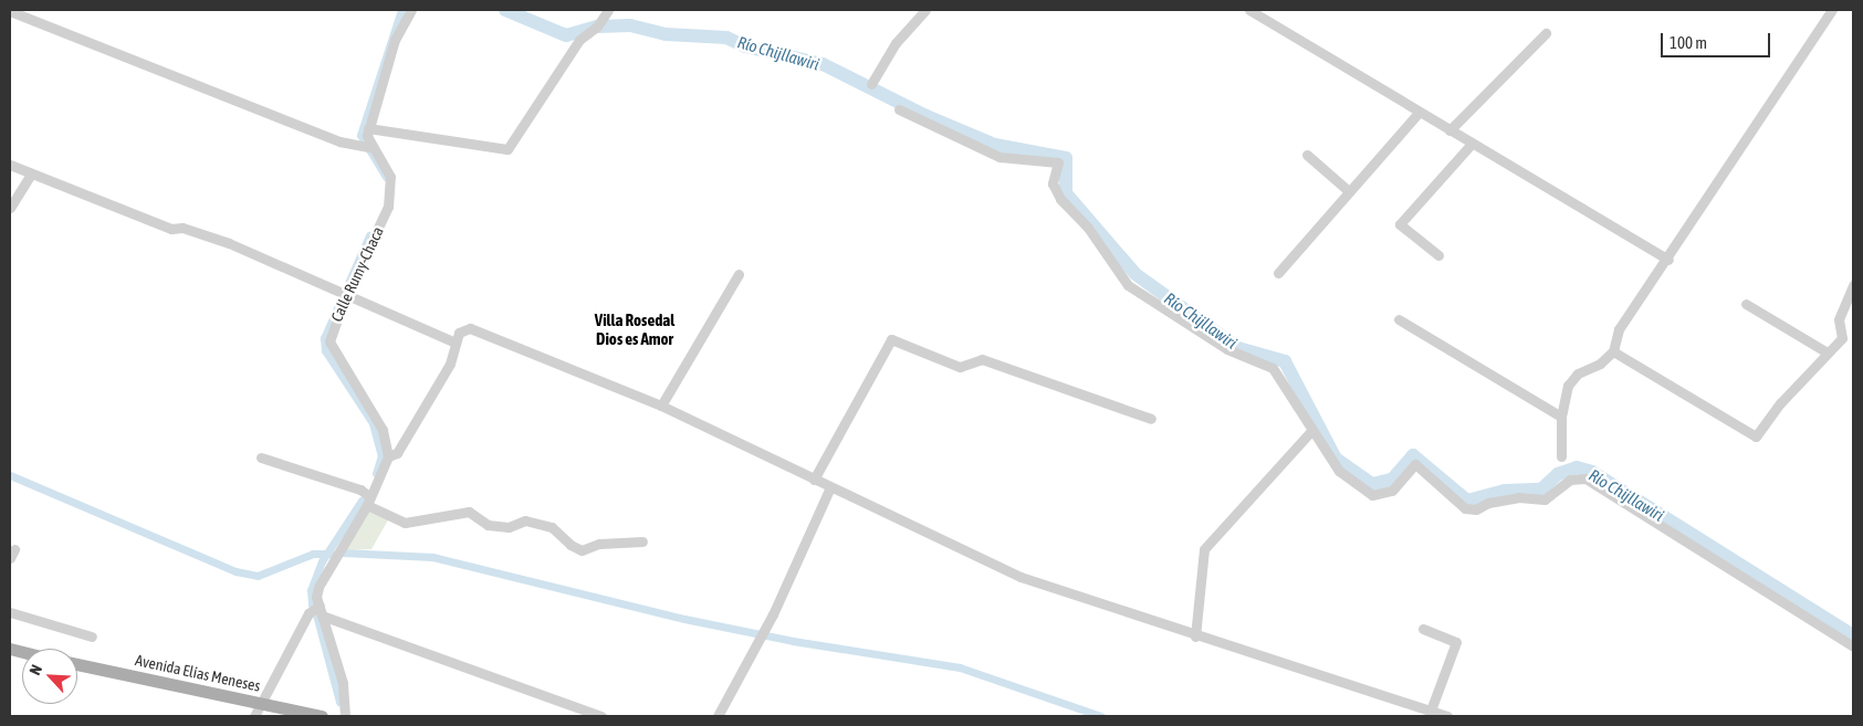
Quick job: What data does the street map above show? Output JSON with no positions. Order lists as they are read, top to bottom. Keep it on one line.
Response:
{"streets":{"main road":["Avenida Elías Meneses"],"street":["Calle Rumy-Chaca"]},"districts":["Villa Rosedal Dios es Amor"],"water":["Río Chijllawiri"],"scale_bar":"100 m","north":"top left"}
